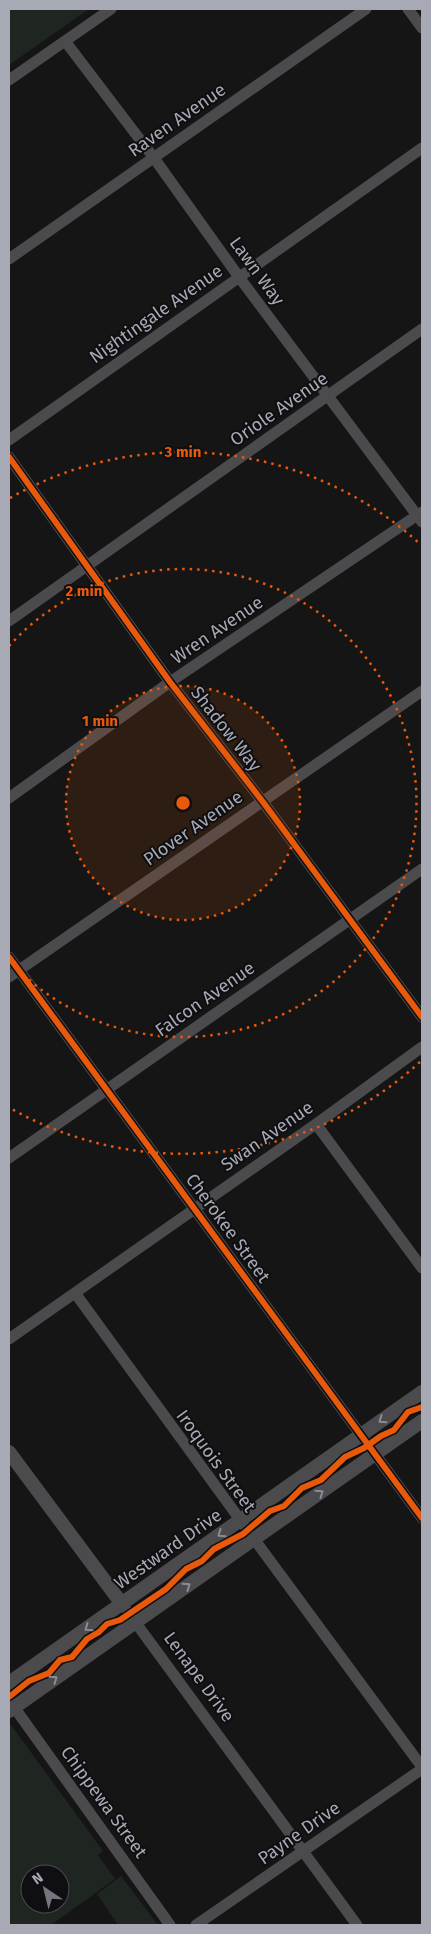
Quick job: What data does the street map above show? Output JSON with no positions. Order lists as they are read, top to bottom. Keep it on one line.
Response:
{"streets":{"street":["Raven Avenue","Lawn Way","Nightingale Avenue","Oriole Avenue","Wren Avenue","Shadow Way","Plover Avenue","Falcon Avenue","Swan Avenue","Cherokee Street","Iroquois Street","Westward Drive","Lenape Drive","Chippewa Street","Payne Drive"]},"crossings":[["Raven Avenue","Lawn Way"],["Lawn Way","Nightingale Avenue"],["Lawn Way","Oriole Avenue"],["Lawn Way","Wren Avenue"],["Oriole Avenue","Shadow Way"],["Wren Avenue","Shadow Way"],["Shadow Way","Plover Avenue"],["Shadow Way","Falcon Avenue"],["Plover Avenue","Cherokee Street"],["Falcon Avenue","Cherokee Street"],["Swan Avenue","Cherokee Street"],["Swan Avenue","Iroquois Street"],["Cherokee Street","Westward Drive"],["Iroquois Street","Westward Drive"],["Iroquois Street","Payne Drive"],["Westward Drive","Lenape Drive"],["Lenape Drive","Payne Drive"]],"north":"top left","rings":["3 min","2 min","1 min"]}
